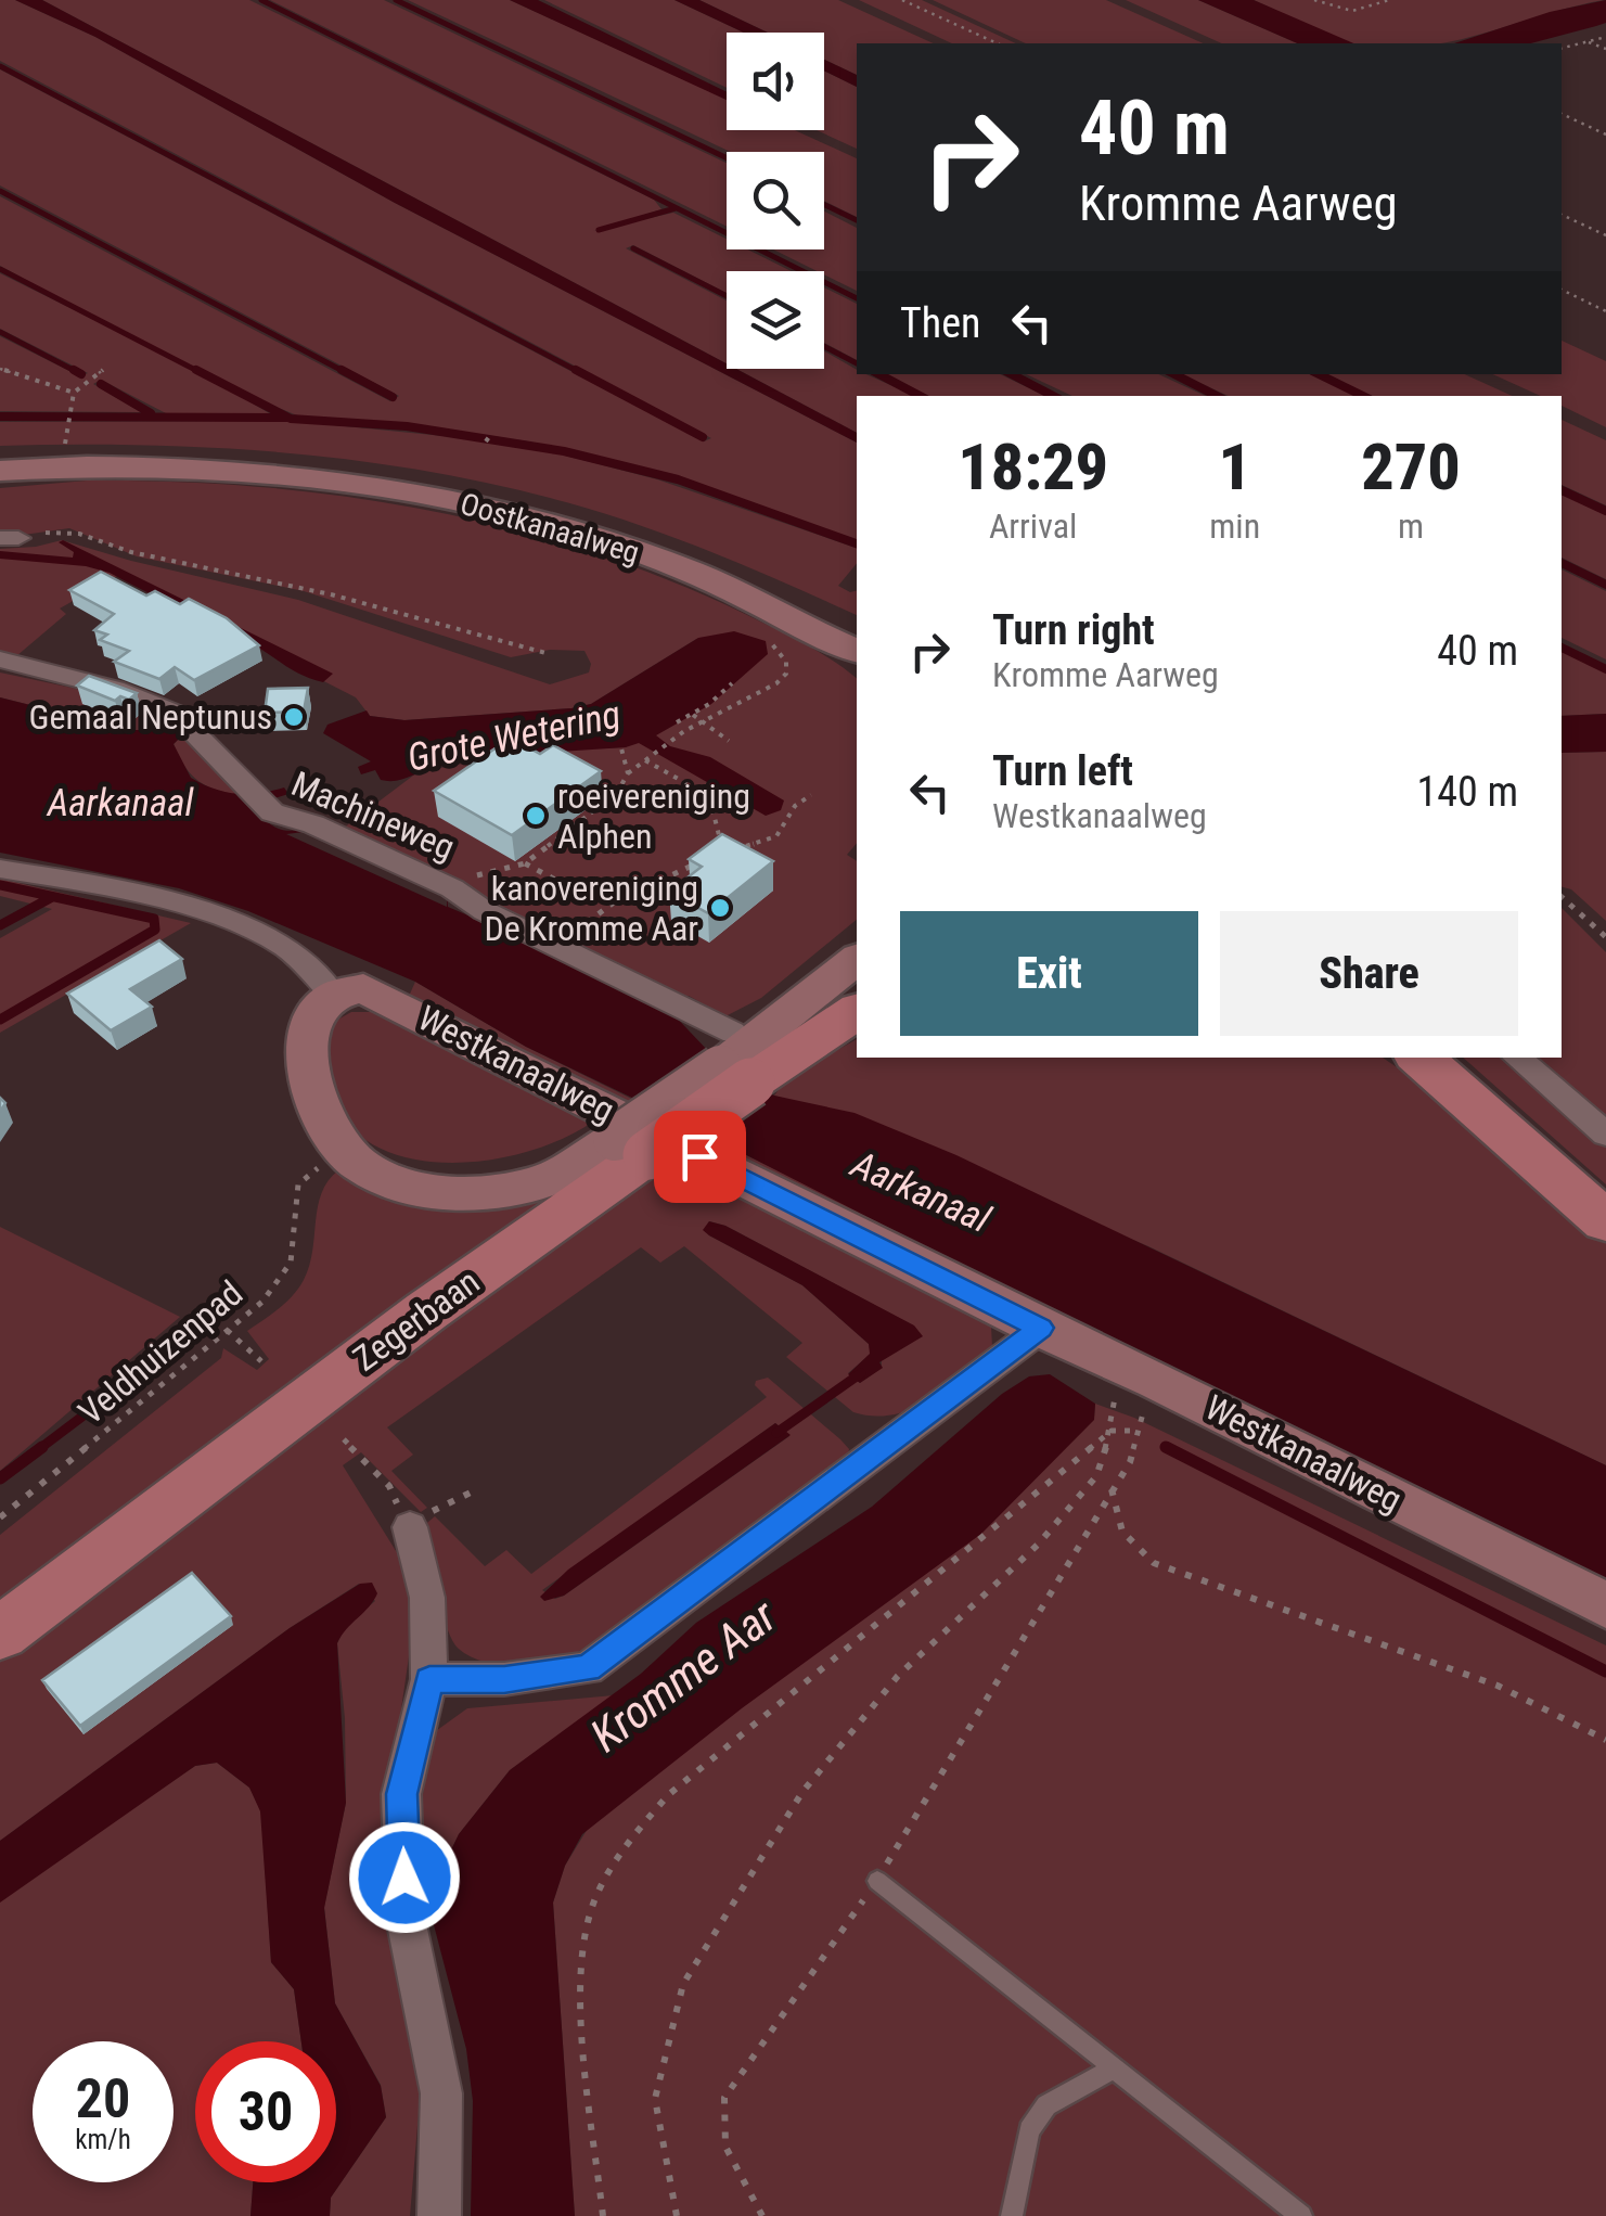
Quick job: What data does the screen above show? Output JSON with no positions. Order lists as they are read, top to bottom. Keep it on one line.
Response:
{"streets":{"main road":["Zegerbaan"],"street":["Oostkanaalweg","Machineweg","Westkanaalweg"],"path":["Veldhuizenpad"]},"crossings":[["Machineweg","Zegerbaan"],["Zegerbaan","Veldhuizenpad"]],"water":["Grote Wetering","Aarkanaal","Kromme Aar"],"places":["Gemaal Neptunus","roeivereniging Alphen","kanovereniging De Kromme Aar"],"page":{"turn":["40 m","Kromme Aarweg"],"then":"Then","eta":["18:29","Arrival","1","min","270","m"],"list":[{"name":"Turn right","note":"Kromme Aarweg","value":"40 m"},{"name":"Turn left","note":"Westkanaalweg","value":"140 m"}],"buttons":["Exit","Share"],"speed":"20 km/h","limit":"30"}}
